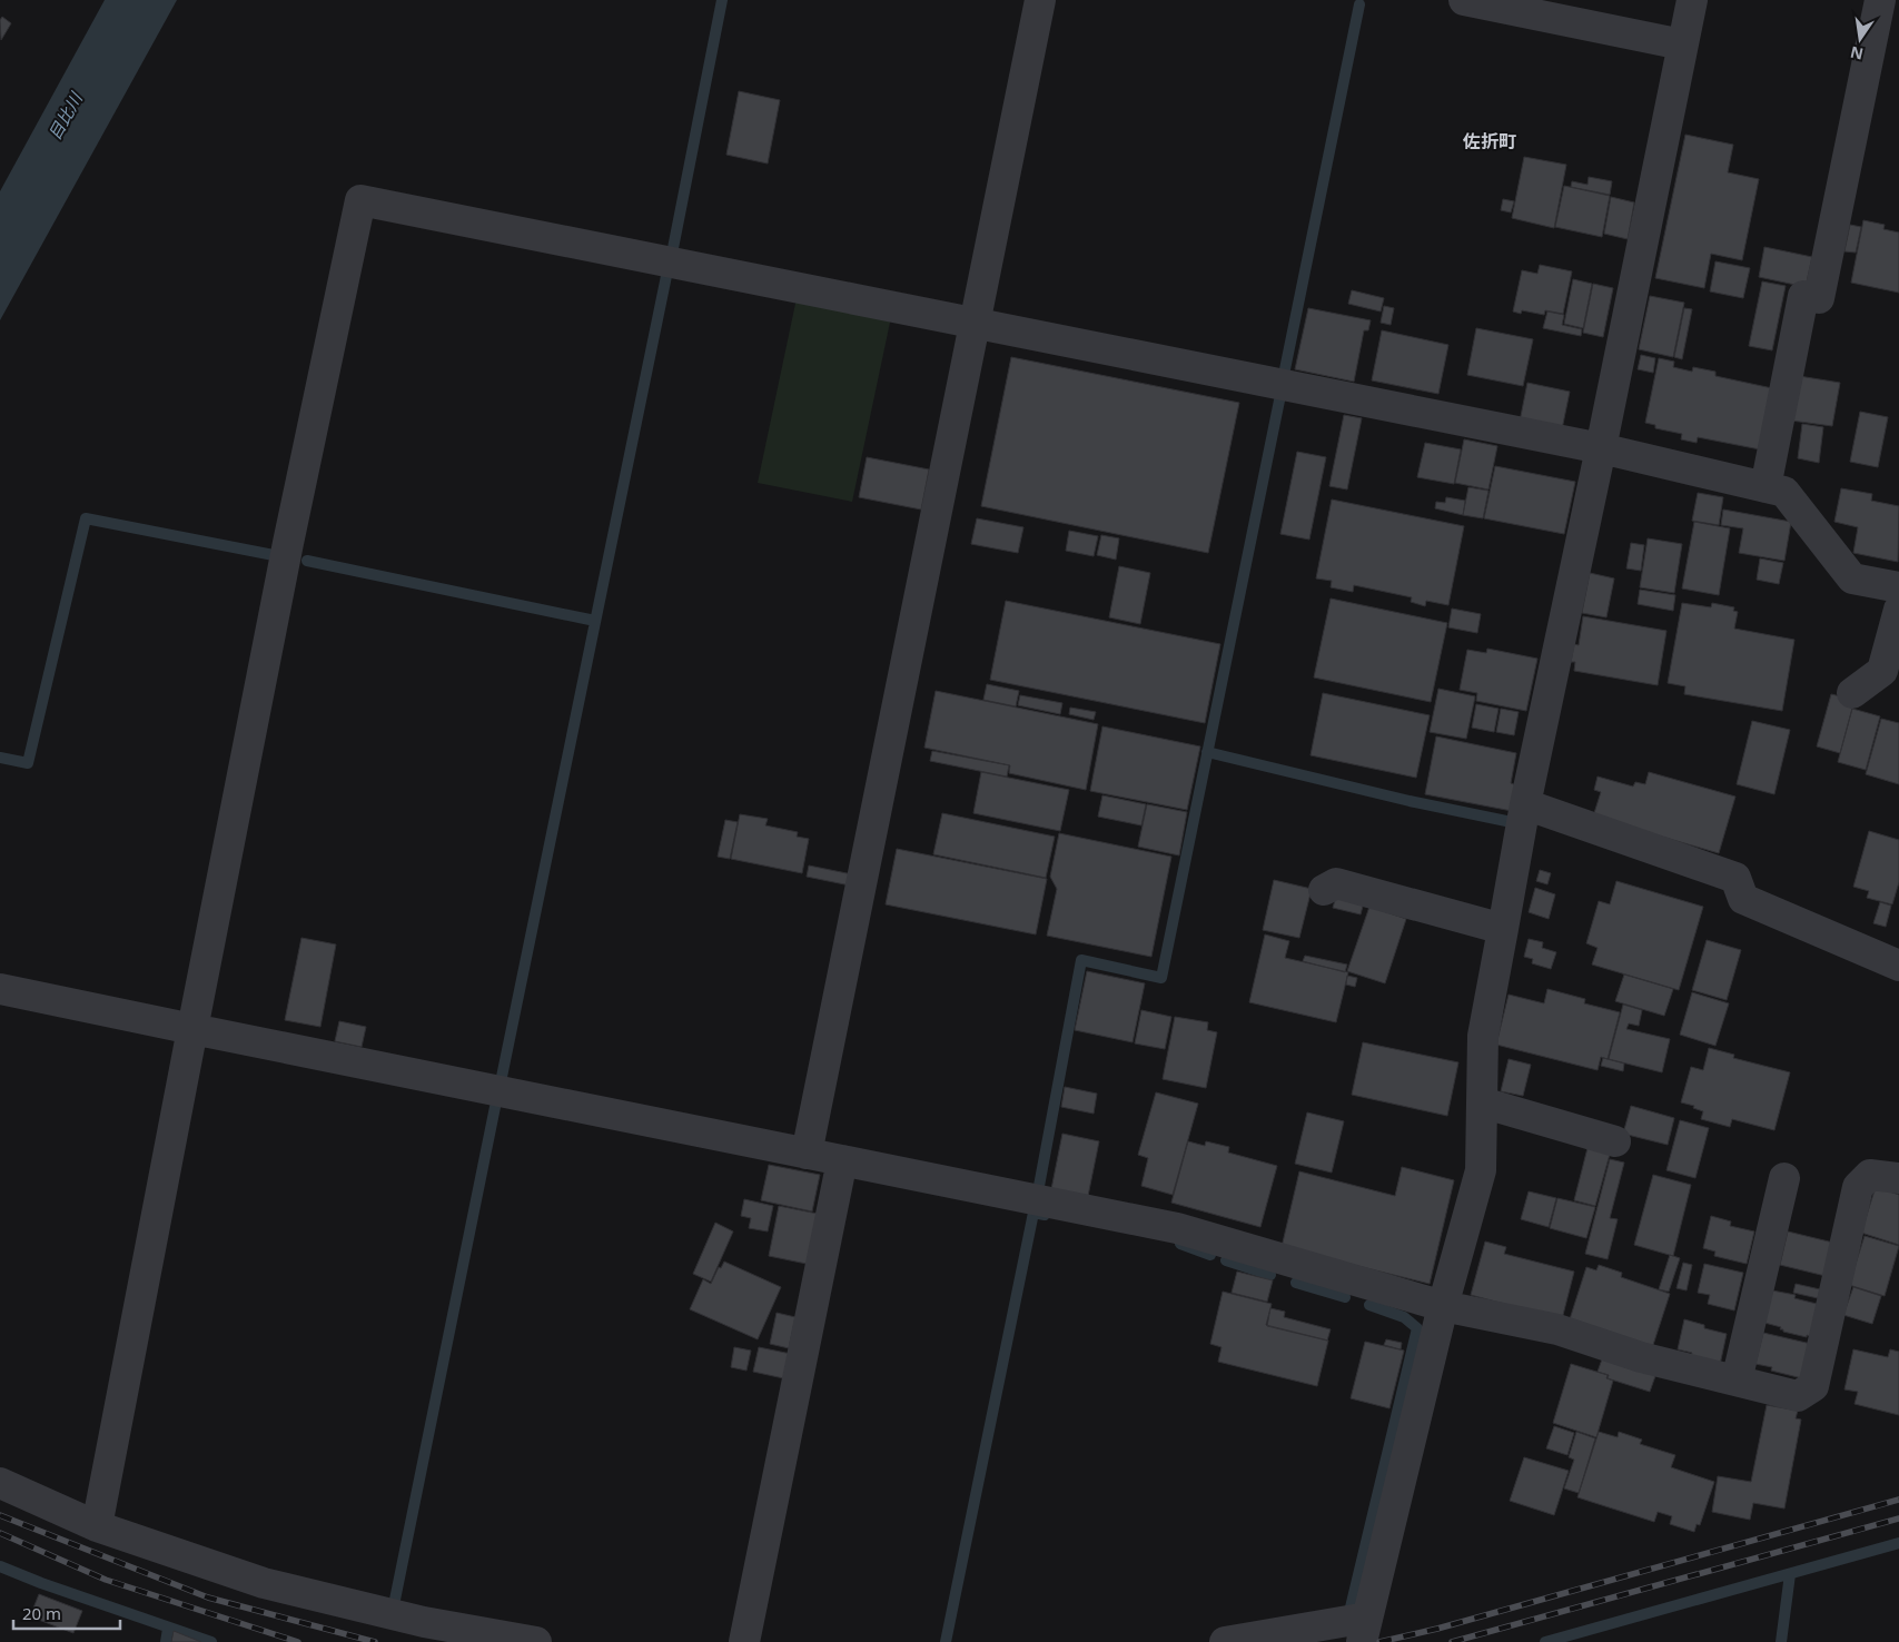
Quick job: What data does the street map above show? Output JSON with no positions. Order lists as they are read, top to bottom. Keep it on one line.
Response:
{"districts":["佐折町"],"water":["目比川"],"scale_bar":"20 m","north":"bottom"}
